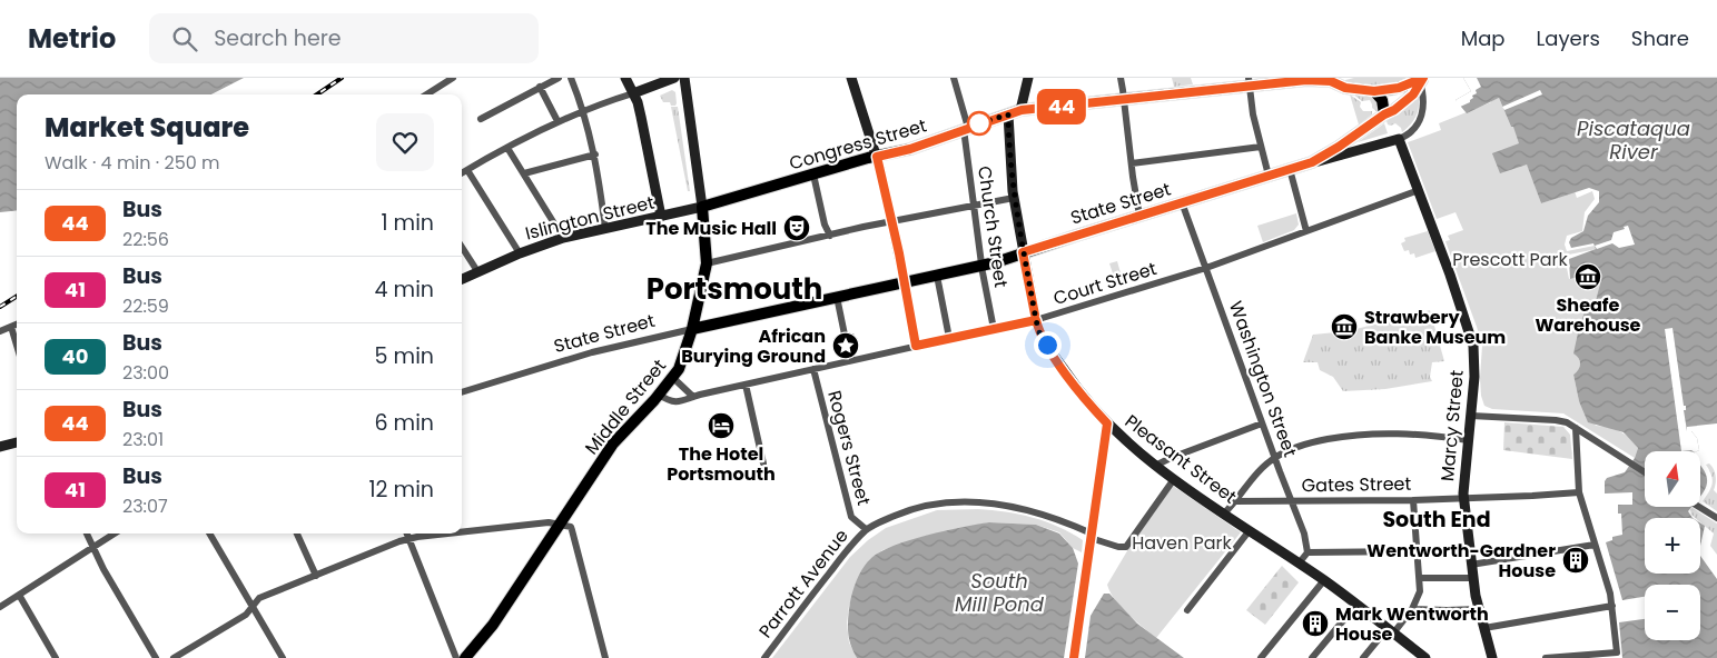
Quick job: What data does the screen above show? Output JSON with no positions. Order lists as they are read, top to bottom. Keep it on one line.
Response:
{"streets":{"main road":["Congress Street","State Street","Middle Street"],"street":["Islington Street","Church Street","Court Street","Washington Street","Marcy Street","Rogers Street","Pleasant Street","Gates Street","Parrott Avenue"]},"crossings":[["Congress Street","State Street"],["Congress Street","Islington Street"],["Congress Street","Church Street"],["Congress Street","Middle Street"],["Congress Street","Pleasant Street"],["State Street","Church Street"],["State Street","Washington Street"],["State Street","Middle Street"],["State Street","Marcy Street"],["State Street","Pleasant Street"],["Islington Street","Middle Street"],["Church Street","Court Street"],["Court Street","Washington Street"],["Court Street","Middle Street"],["Court Street","Marcy Street"],["Court Street","Rogers Street"],["Court Street","Pleasant Street"],["Washington Street","Gates Street"],["Marcy Street","Gates Street"],["Rogers Street","Parrott Avenue"],["Pleasant Street","Parrott Avenue"]],"districts":["Portsmouth","South End"],"water":["Piscataqua River","South Mill Pond"],"parks":["Prescott Park","Haven Park"],"places":{"theatre":["The Music Hall"],"museum":["Sheafe Warehouse","Strawbery Banke Museum"],"place":["African Burying Ground"],"hotel":["The Hotel Portsmouth"],"building":["Wentworth-Gardner House","Mark Wentworth House"]},"lines":["bus line 44"],"north":"top","page":{"header":"Metrio","search":"Search here","nav":["Map","Layers","Share"],"on_map":"44","heading":["Market Square","Walk · 4 min · 250 m"],"list":[{"mark":"44","name":"Bus","note":"22:56","value":"1 min"},{"mark":"41","name":"Bus","note":"22:59","value":"4 min"},{"mark":"40","name":"Bus","note":"23:00","value":"5 min"},{"mark":"44","name":"Bus","note":"23:01","value":"6 min"},{"mark":"41","name":"Bus","note":"23:07","value":"12 min"}],"map_buttons":["+","−"]}}
